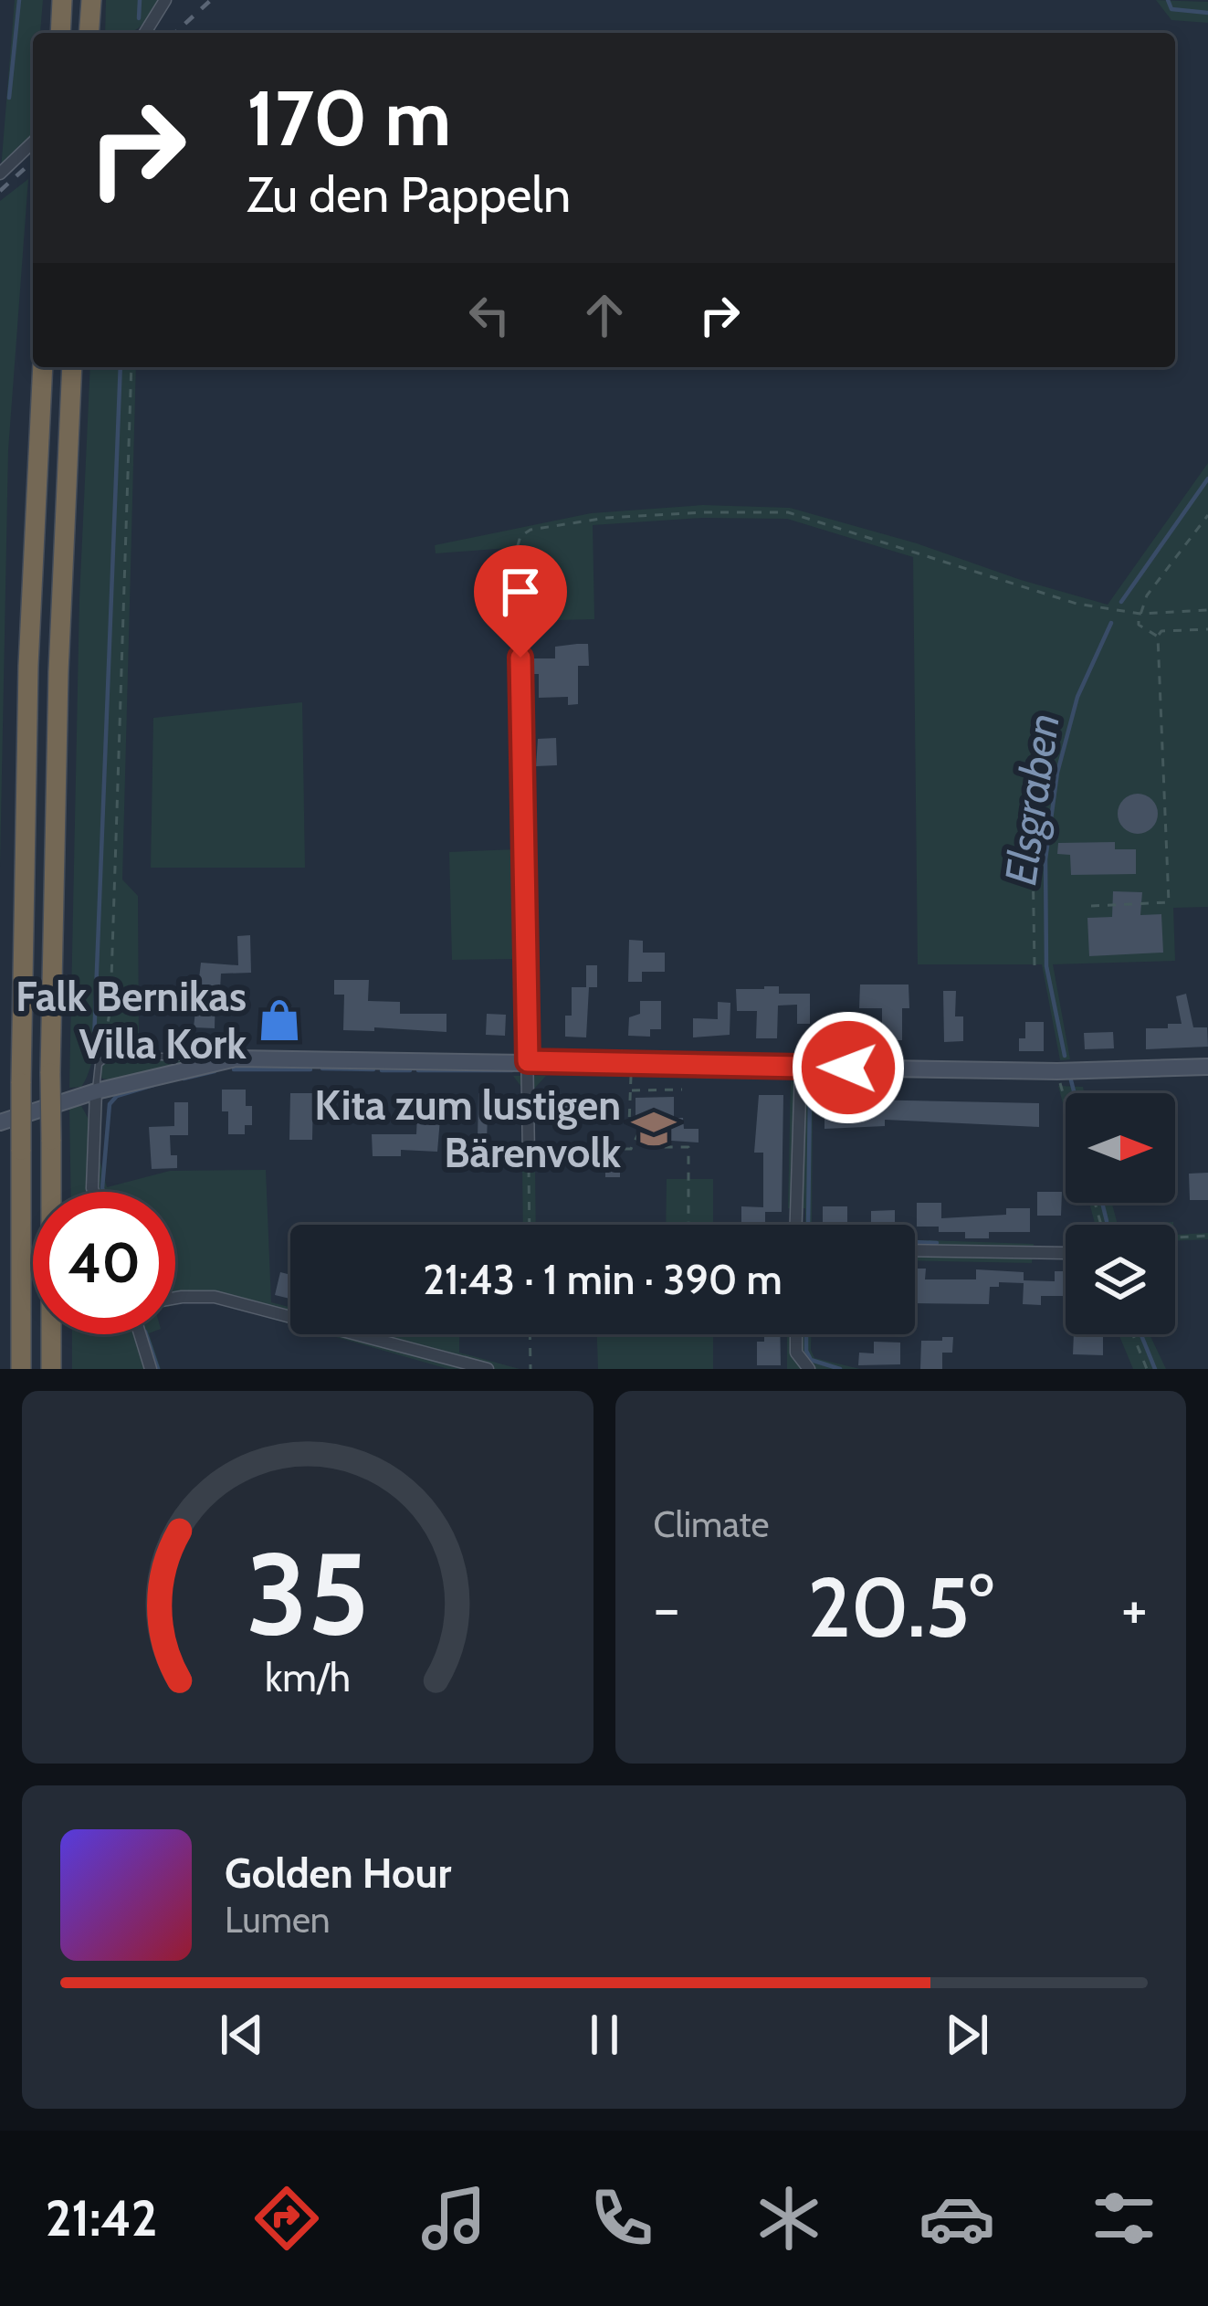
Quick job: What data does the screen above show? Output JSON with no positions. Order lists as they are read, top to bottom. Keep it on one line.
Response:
{"water":["Elsgraben"],"places":{"shop":["Falk Bernikas Villa Kork"],"school or university":["Kita zum lustigen Bärenvolk"]},"north":"right","page":{"turn":["170 m","Zu den Pappeln"],"limit":"40","trip":"21:43 · 1 min · 390 m","tile":"Climate","heat":["−","20.5°","+"],"song":["Golden Hour","Lumen"],"tabs":"21:42","gauge":["35","km/h"]}}
